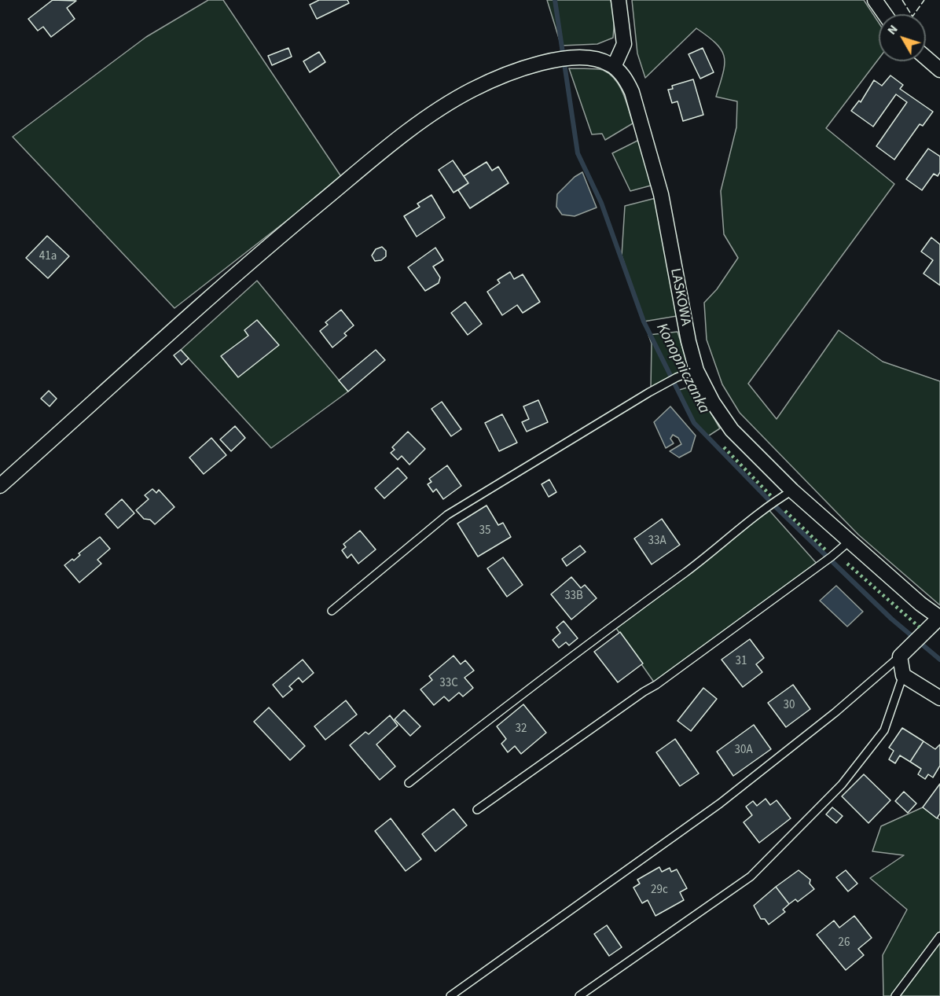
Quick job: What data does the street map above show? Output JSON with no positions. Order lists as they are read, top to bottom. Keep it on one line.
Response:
{"streets":{"street":["LASKOWA"]},"water":["Konopniczanka"],"house_numbers":["41a","35","33A","33B","31","33C","30","32","30A","29c","26"],"north":"top left"}
